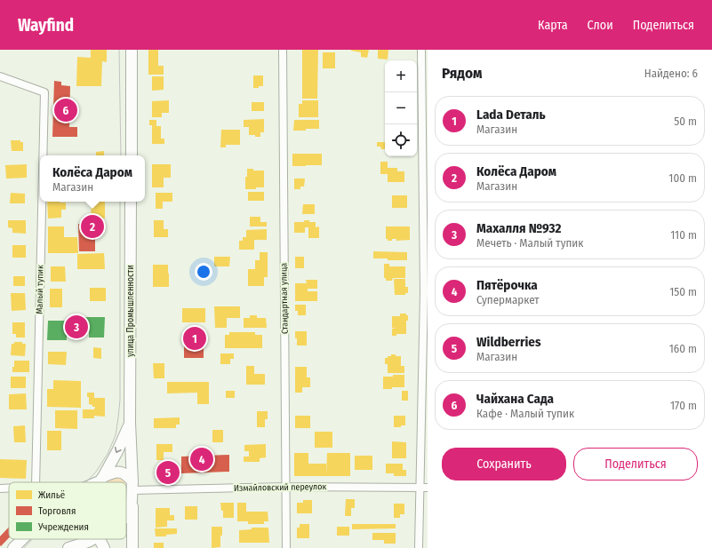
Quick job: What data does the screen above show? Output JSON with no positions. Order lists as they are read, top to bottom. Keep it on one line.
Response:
{"streets":{"main road":["улица Промышленности"],"street":["Малый тупик","Стандартная улица","Измайловский переулок"]},"crossings":[["Стандартная улица","Измайловский переулок"],["улица Промышленности","Измайловский переулок"]],"legend":["Жильё","Торговля","Учреждения"],"page":{"header":"Wayfind","nav":["Карта","Слои","Поделиться"],"heading":["Рядом","Найдено: 6"],"map_buttons":["+","−"],"list":[{"mark":"1","name":"Lada Dеталь","note":"Магазин","value":"50 m"},{"mark":"2","name":"Колёса Даром","note":"Магазин","value":"100 m"},{"mark":"3","name":"Махалля №932","note":"Мечеть · Малый тупик","value":"110 m"},{"mark":"4","name":"Пятёрочка","note":"Супермаркет","value":"150 m"},{"mark":"5","name":"Wildberries","note":"Магазин","value":"160 m"},{"mark":"6","name":"Чайхана Сада","note":"Кафе · Малый тупик","value":"170 m"}],"pins":["6","2","3","1","4","5"],"popup":["Колёса Даром","Магазин"],"buttons":["Сохранить","Поделиться"]}}
